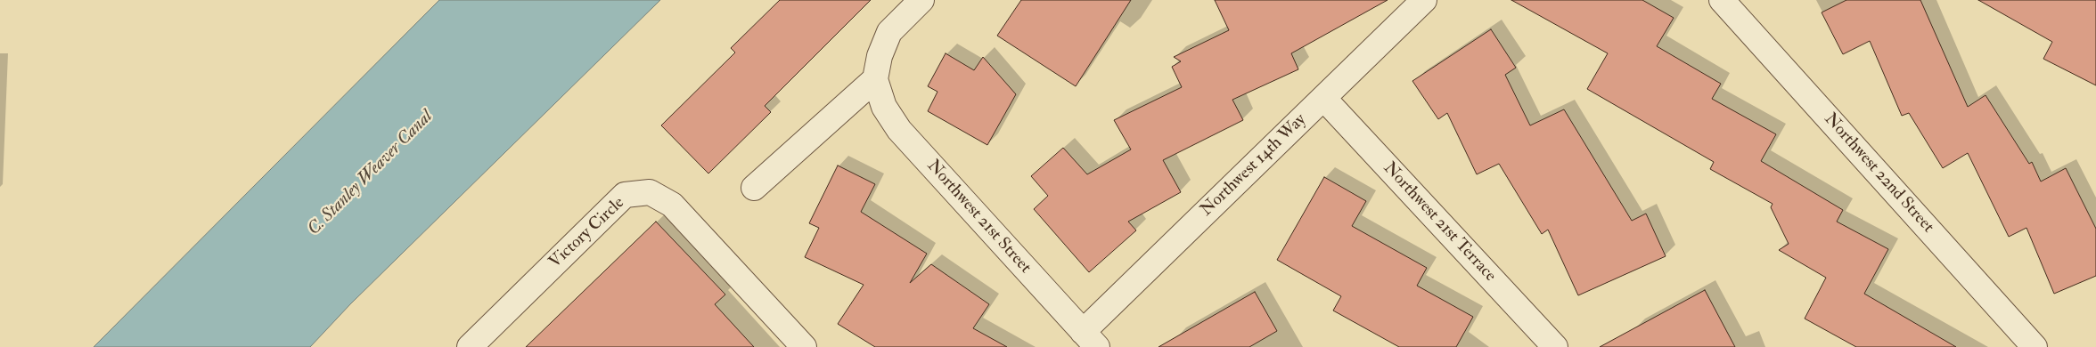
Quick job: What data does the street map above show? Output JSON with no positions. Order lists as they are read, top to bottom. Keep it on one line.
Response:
{"streets":{"street":["Northwest 14th Way","Northwest 22nd Street","Northwest 21st Street","Northwest 21st Terrace","Victory Circle"]},"crossings":[["Northwest 14th Way","Northwest 21st Street"],["Northwest 14th Way","Northwest 21st Terrace"]],"water":["C. Stanley Weaver Canal"]}
